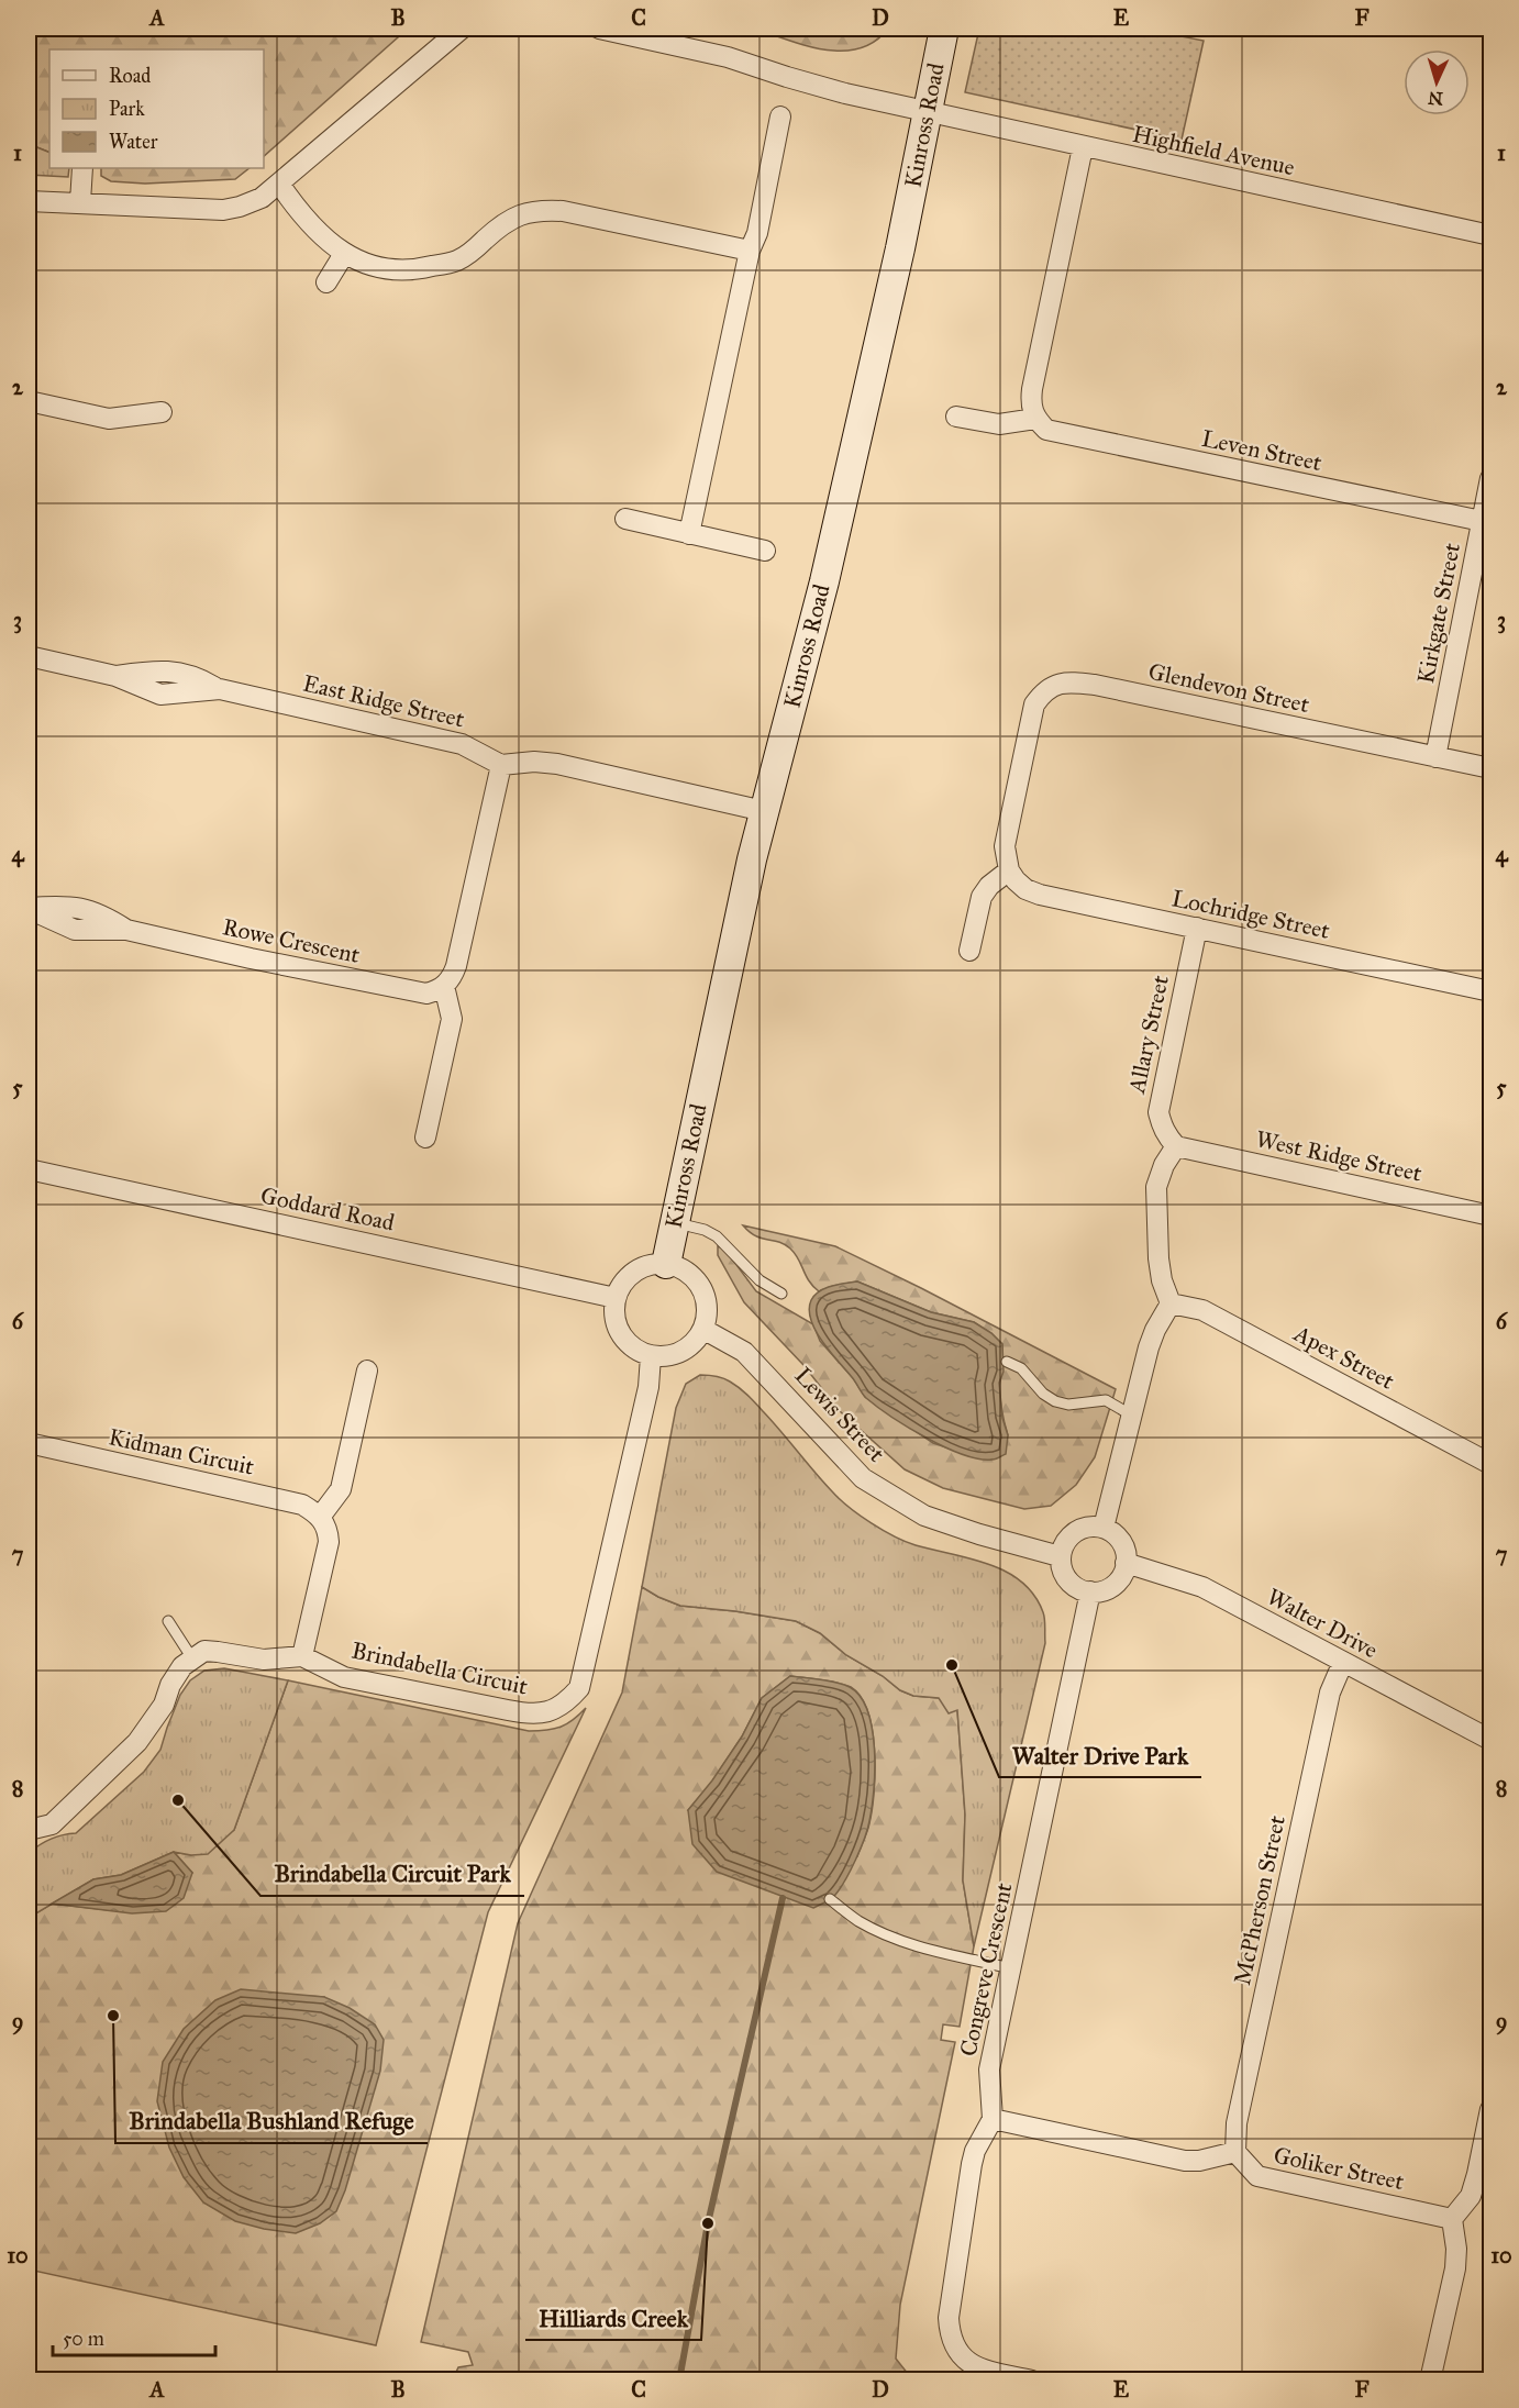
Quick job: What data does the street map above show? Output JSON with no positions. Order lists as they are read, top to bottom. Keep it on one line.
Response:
{"streets":{"street":["Kinross Road","Highfield Avenue","Leven Street","Kirkgate Street","Glendevon Street","East Ridge Street","Lochridge Street","Rowe Crescent","Allary Street","West Ridge Street","Goddard Road","Apex Street","Lewis Street","Kidman Circuit","Walter Drive","Brindabella Circuit","McPherson Street","Congreve Crescent","Goliker Street"]},"crossings":[["Kinross Road","Highfield Avenue"],["Kinross Road","Goddard Road"],["Kinross Road","Lewis Street"],["Kinross Road","Brindabella Circuit"],["Leven Street","Kirkgate Street"],["Kirkgate Street","Glendevon Street"],["Glendevon Street","Lochridge Street"],["Lochridge Street","Allary Street"],["Allary Street","West Ridge Street"],["Goddard Road","Lewis Street"],["Goddard Road","Brindabella Circuit"],["Lewis Street","Walter Drive"],["Lewis Street","Brindabella Circuit"],["Lewis Street","Congreve Crescent"],["Walter Drive","McPherson Street"],["Walter Drive","Congreve Crescent"],["McPherson Street","Goliker Street"]],"places":["Walter Drive Park","Brindabella Circuit Park","Brindabella Bushland Refuge","Hilliards Creek"],"legend":["Road","Park","Water"],"scale_bar":"50 m","north":"bottom","grid":{"columns":["A","B","C","D","E","F"],"rows":["1","2","3","4","5","6","7","8","9","10"]}}
